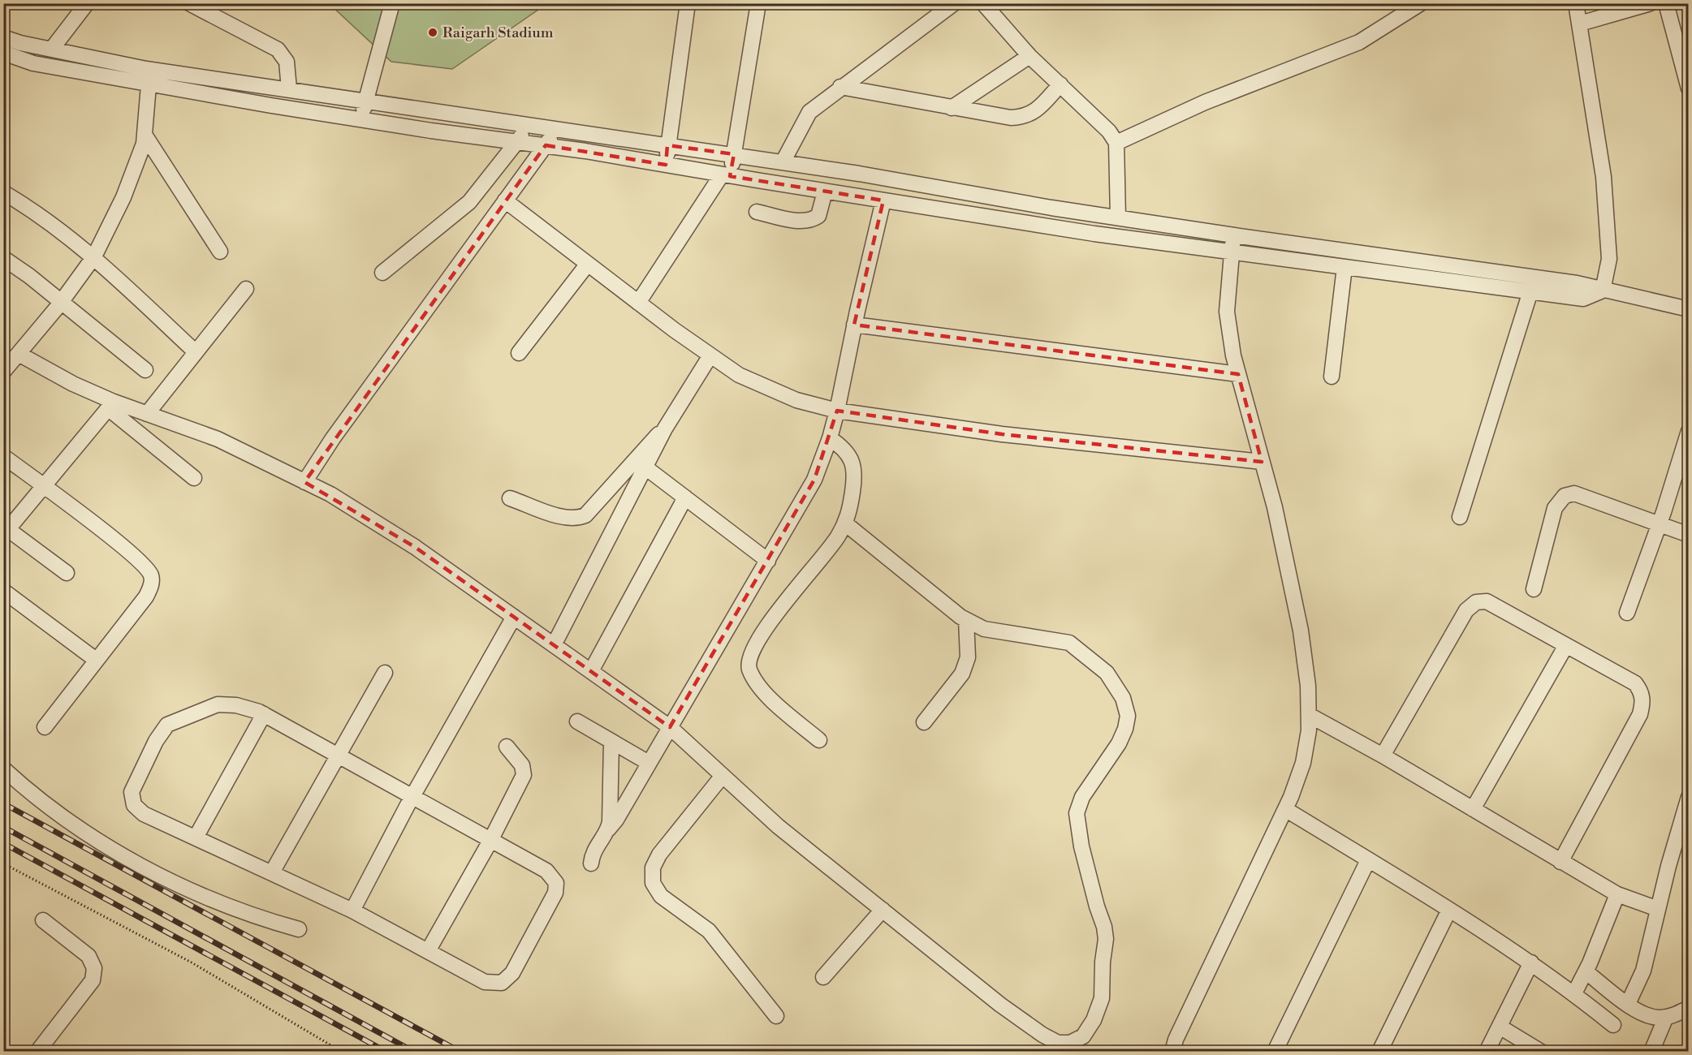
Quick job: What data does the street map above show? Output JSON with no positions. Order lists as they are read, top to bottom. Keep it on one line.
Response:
{"places":["Raigarh Stadium"]}
